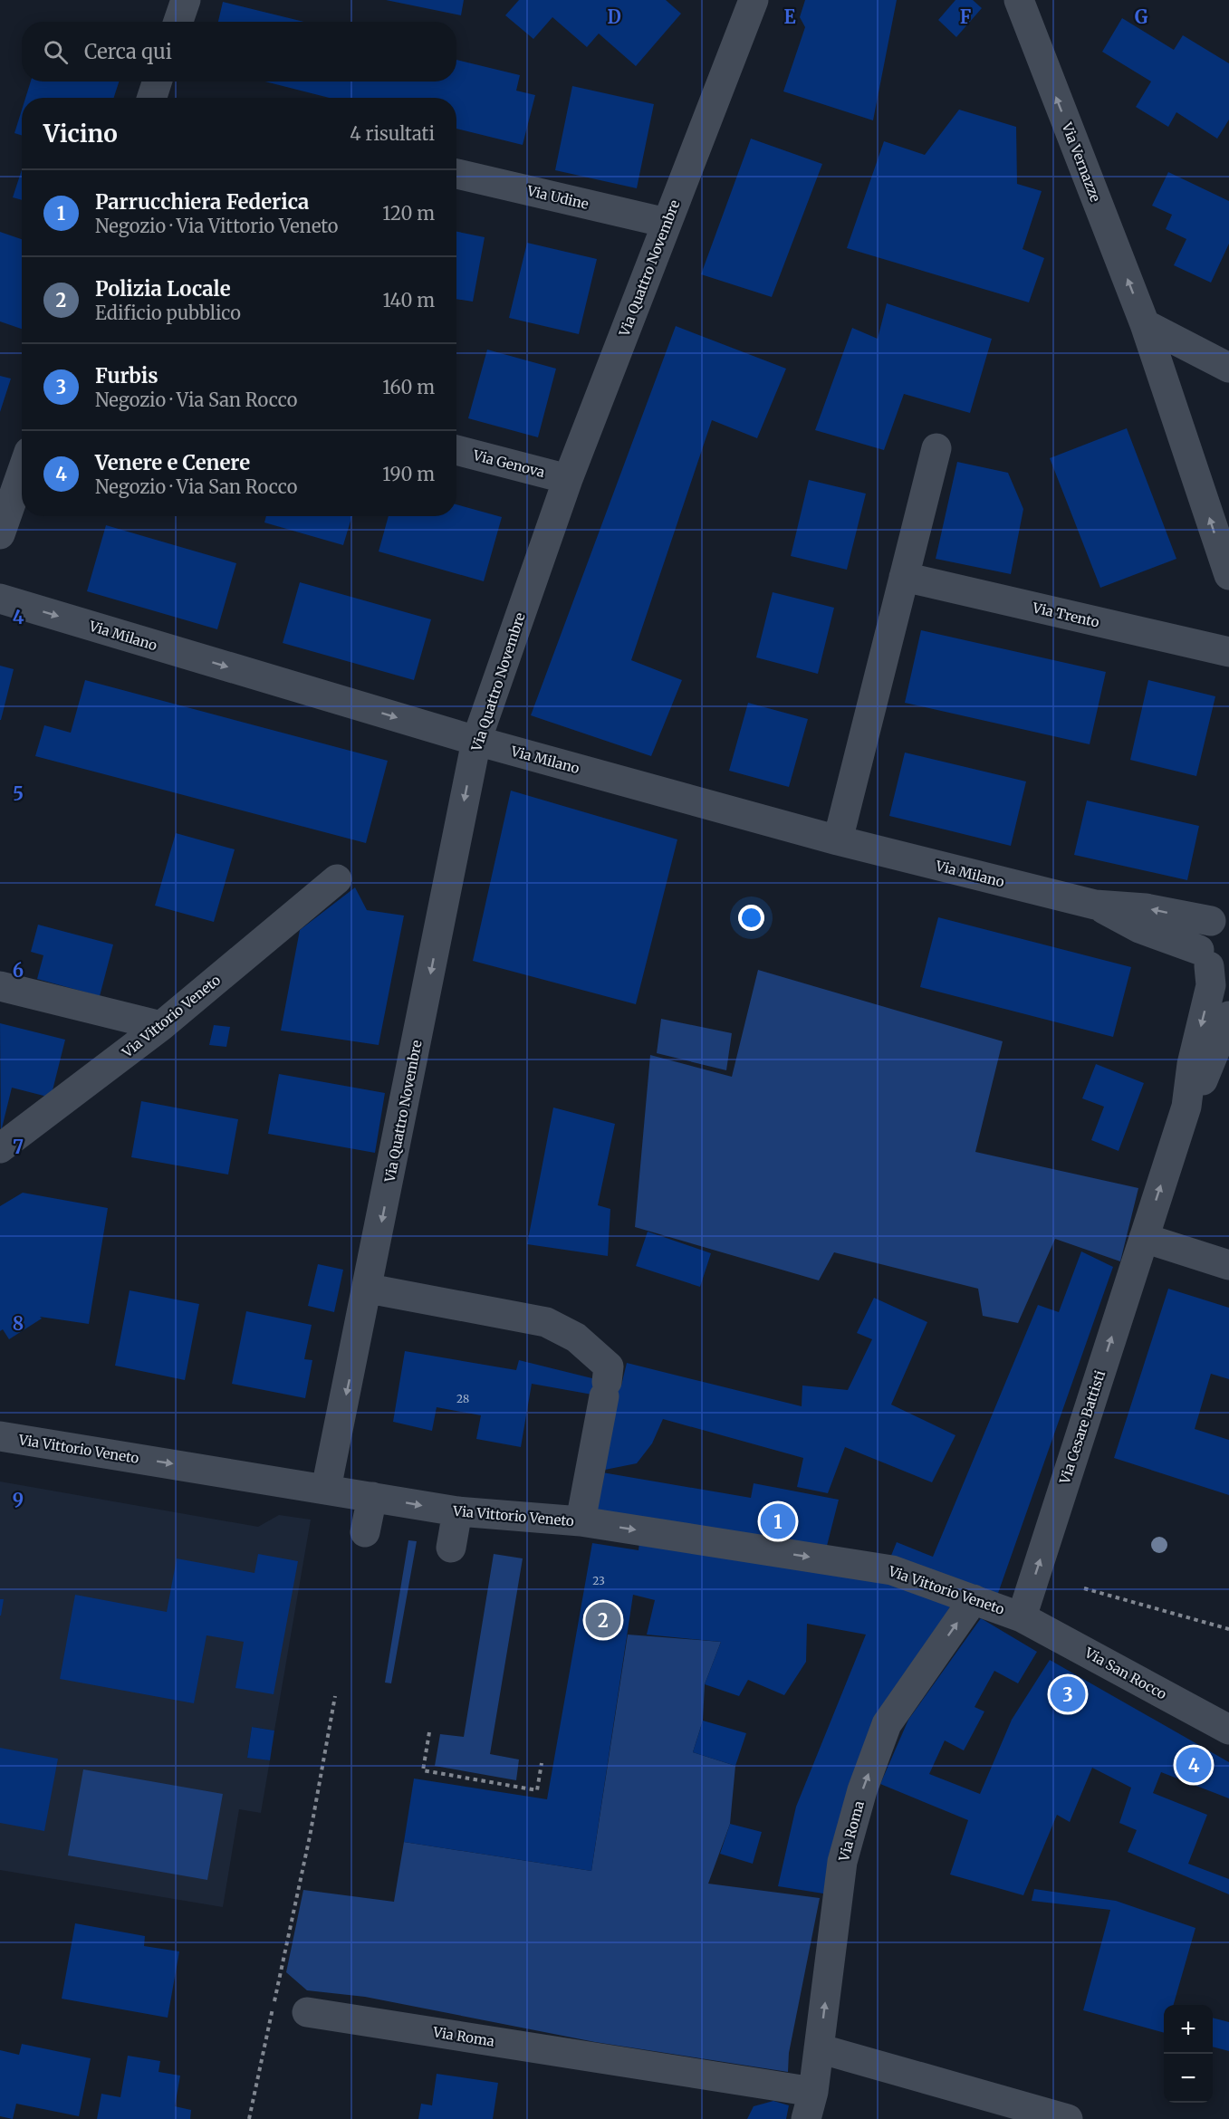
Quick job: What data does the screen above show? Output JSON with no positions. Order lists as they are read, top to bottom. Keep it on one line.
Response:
{"streets":{"street":["Via Vernazze","Via Udine","Via Quattro Novembre","Via Genova","Via Trento","Via Milano","Via Vittorio Veneto","Via Cesare Battisti","Via San Rocco","Via Roma"]},"crossings":[["Via Udine","Via Quattro Novembre"],["Via Quattro Novembre","Via Genova"],["Via Quattro Novembre","Via Milano"],["Via Quattro Novembre","Via Vittorio Veneto"],["Via Milano","Via Cesare Battisti"],["Via Vittorio Veneto","Via Cesare Battisti"],["Via Vittorio Veneto","Via San Rocco"],["Via Vittorio Veneto","Via Roma"],["Via Cesare Battisti","Via San Rocco"]],"one_way":["Via Vernazze","Via Quattro Novembre","Via Vittorio Veneto","Via Roma"],"house_numbers":["28","23"],"page":{"search":"Cerca qui","heading":["Vicino","4 risultati"],"list":[{"mark":"1","name":"Parrucchiera Federica","note":"Negozio · Via Vittorio Veneto","value":"120 m"},{"mark":"2","name":"Polizia Locale","note":"Edificio pubblico","value":"140 m"},{"mark":"3","name":"Furbis","note":"Negozio · Via San Rocco","value":"160 m"},{"mark":"4","name":"Venere e Cenere","note":"Negozio · Via San Rocco","value":"190 m"}],"pins":["1","2","3","4"],"map_buttons":["+","−"]},"grid":{"columns":["D","E","F","G"],"rows":["4","5","6","7","8","9"]}}
